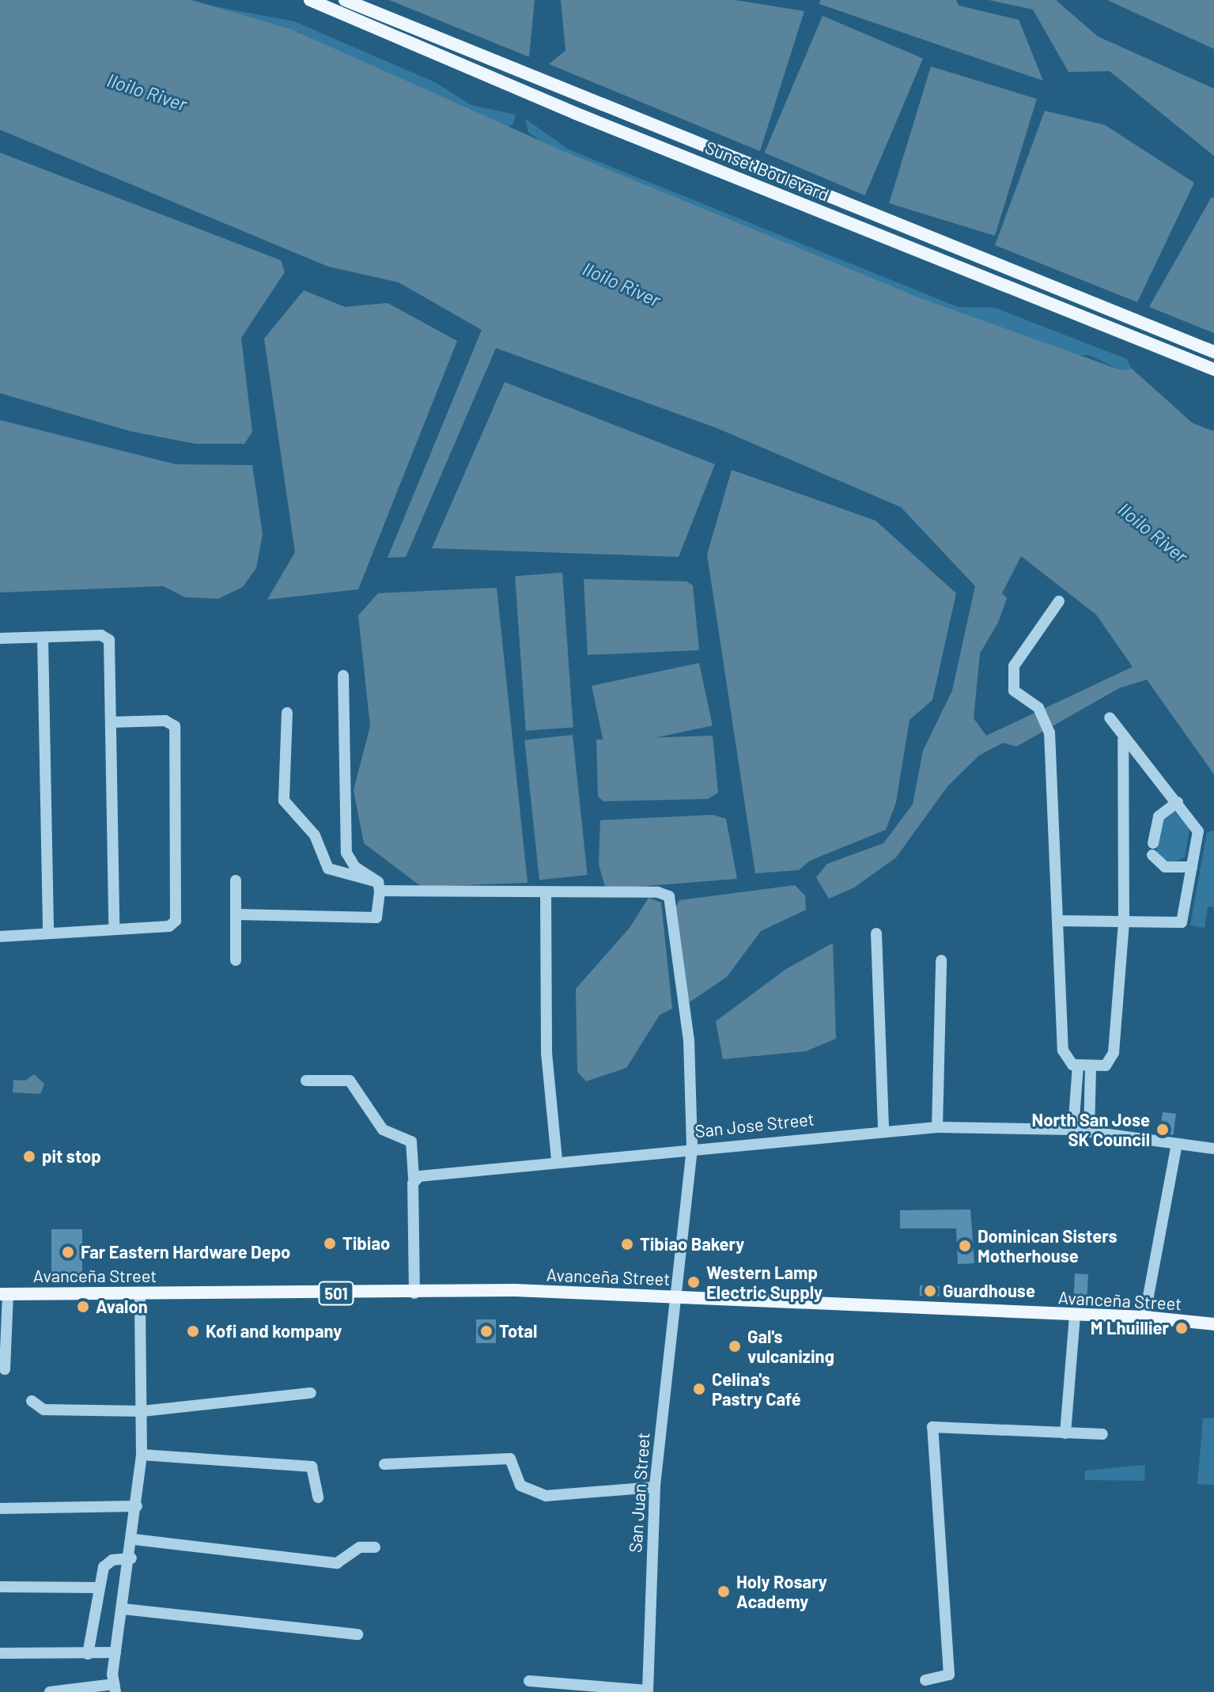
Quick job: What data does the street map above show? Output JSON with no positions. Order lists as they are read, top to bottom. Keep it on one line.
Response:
{"streets":{"main road":["Sunset Boulevard","Avanceña Street","501"],"street":["San Jose Street","San Juan Street"]},"crossings":[["San Jose Street","San Juan Street"],["Avanceña Street","San Juan Street"]],"water":["Iloilo River"],"places":["North San Jose SK Council","pit stop","Tibiao","Tibiao Bakery","Dominican Sisters Motherhouse","Far Eastern Hardware Depo","Western Lamp Electric Supply","Guardhouse","Avalon","M Lhuillier","Kofi and kompany","Total","Gal's vulcanizing","Celina's Pastry Café","Holy Rosary Academy"]}
